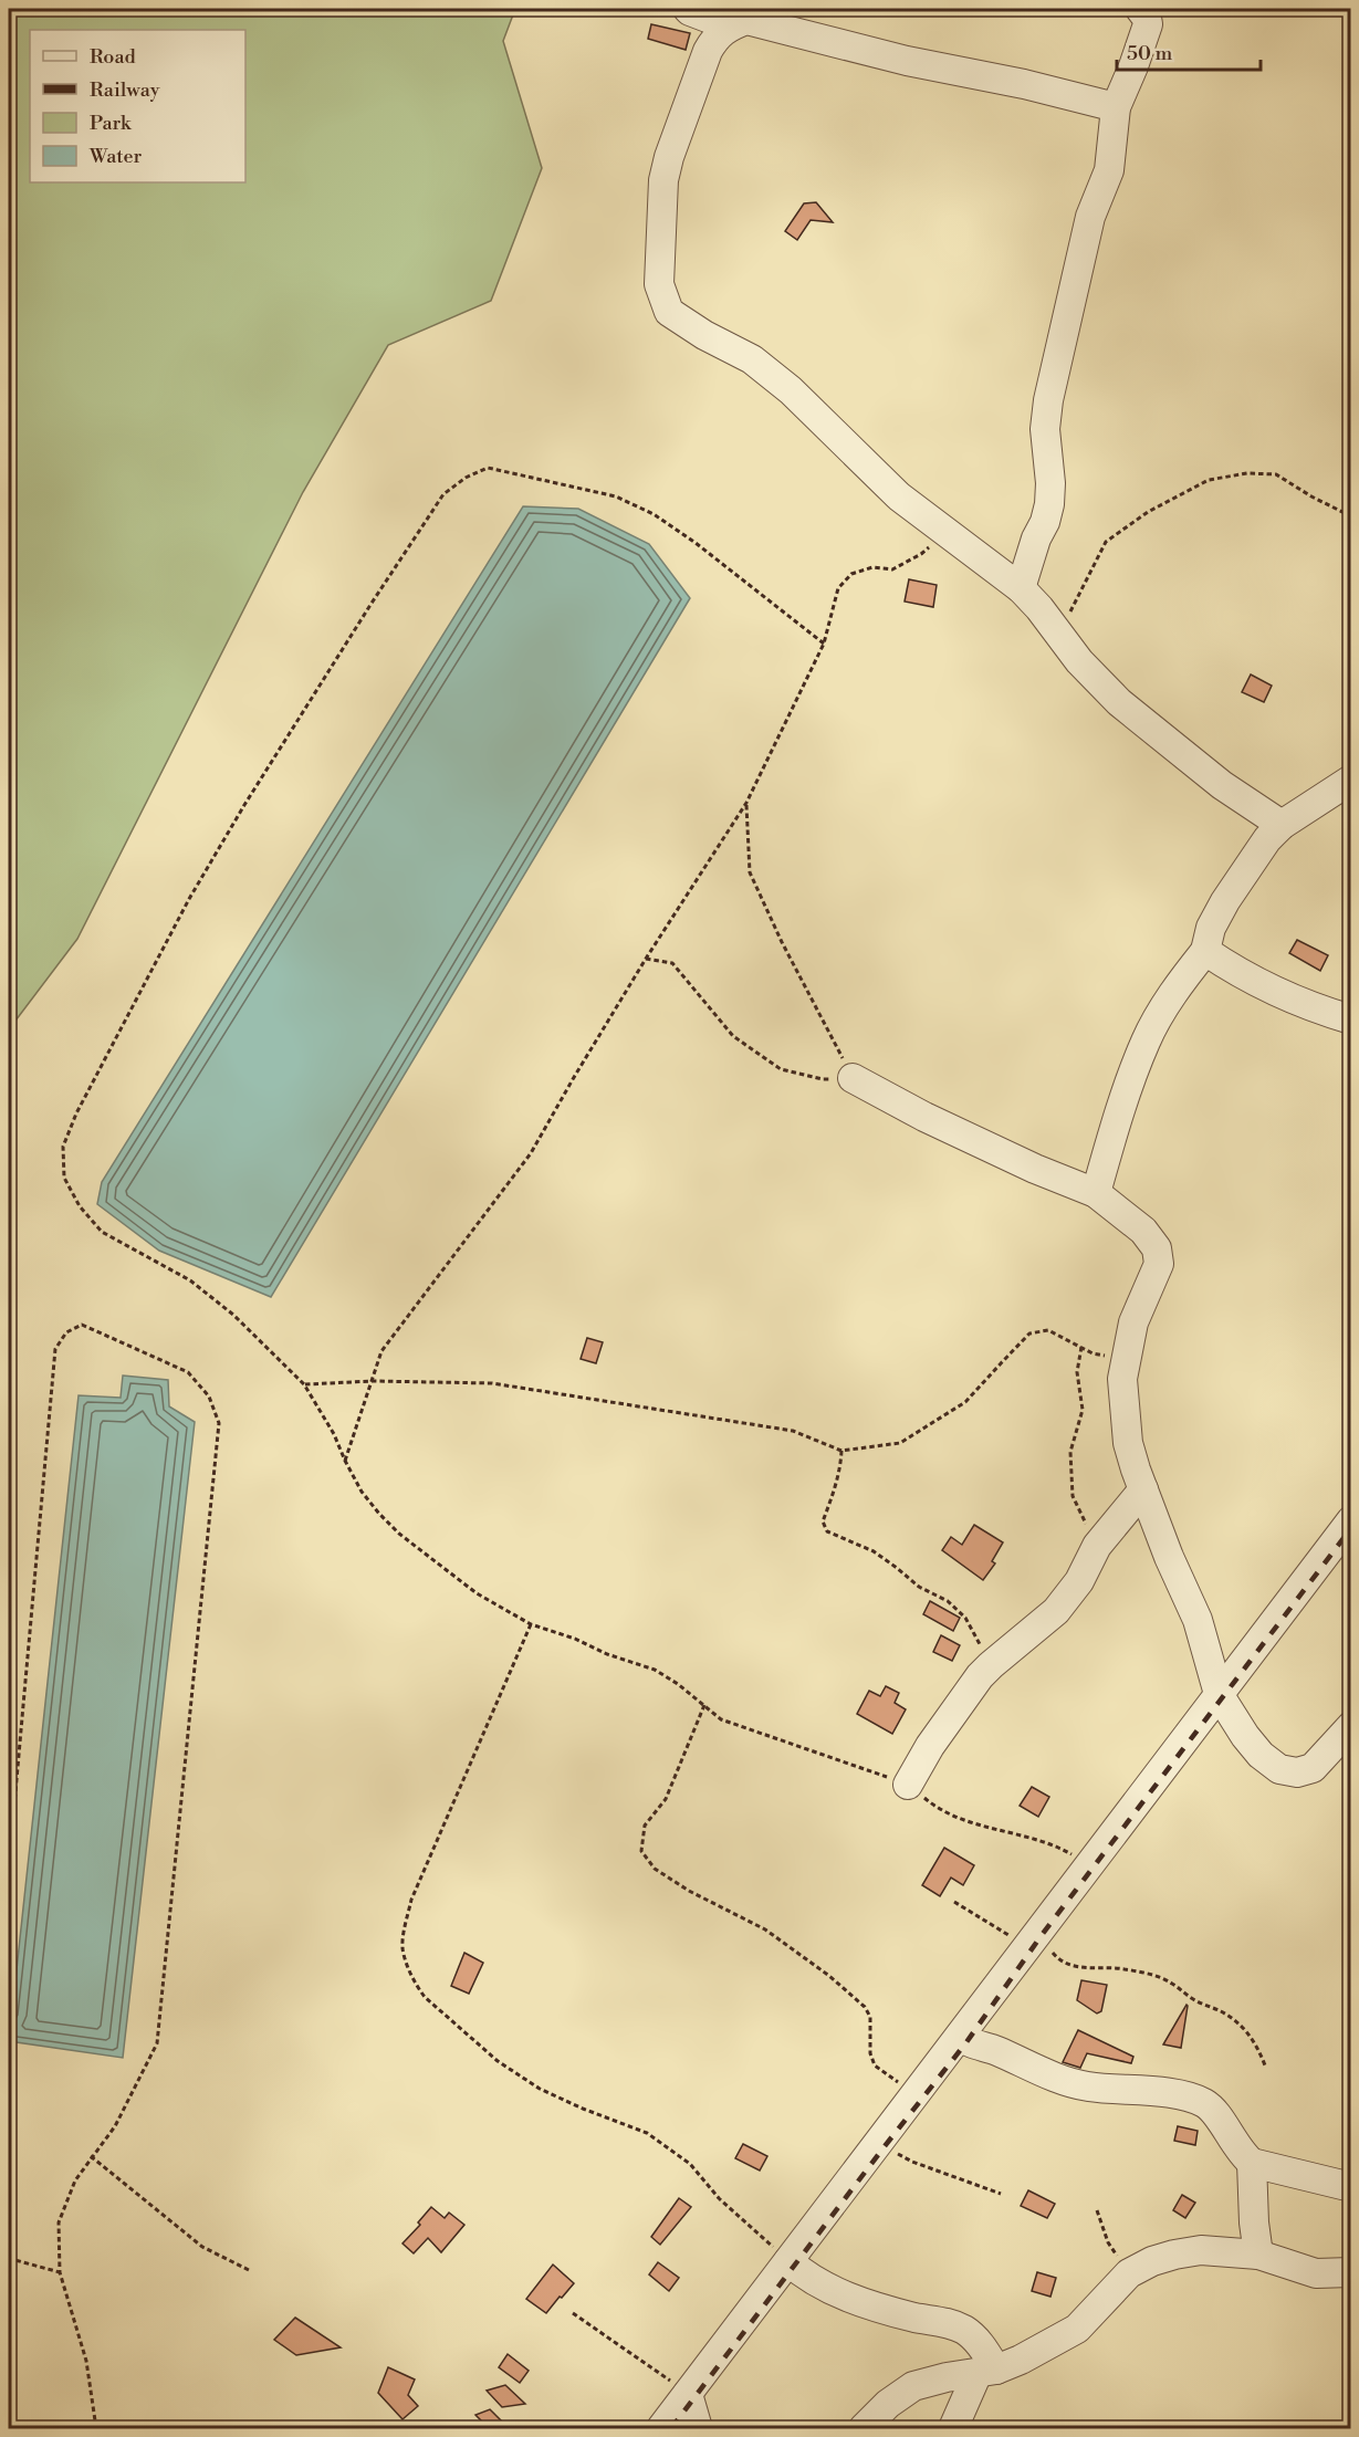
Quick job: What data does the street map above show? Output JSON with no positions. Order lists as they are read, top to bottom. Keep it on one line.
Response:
{"legend":["Road","Railway","Park","Water"],"scale_bar":"50 m"}
